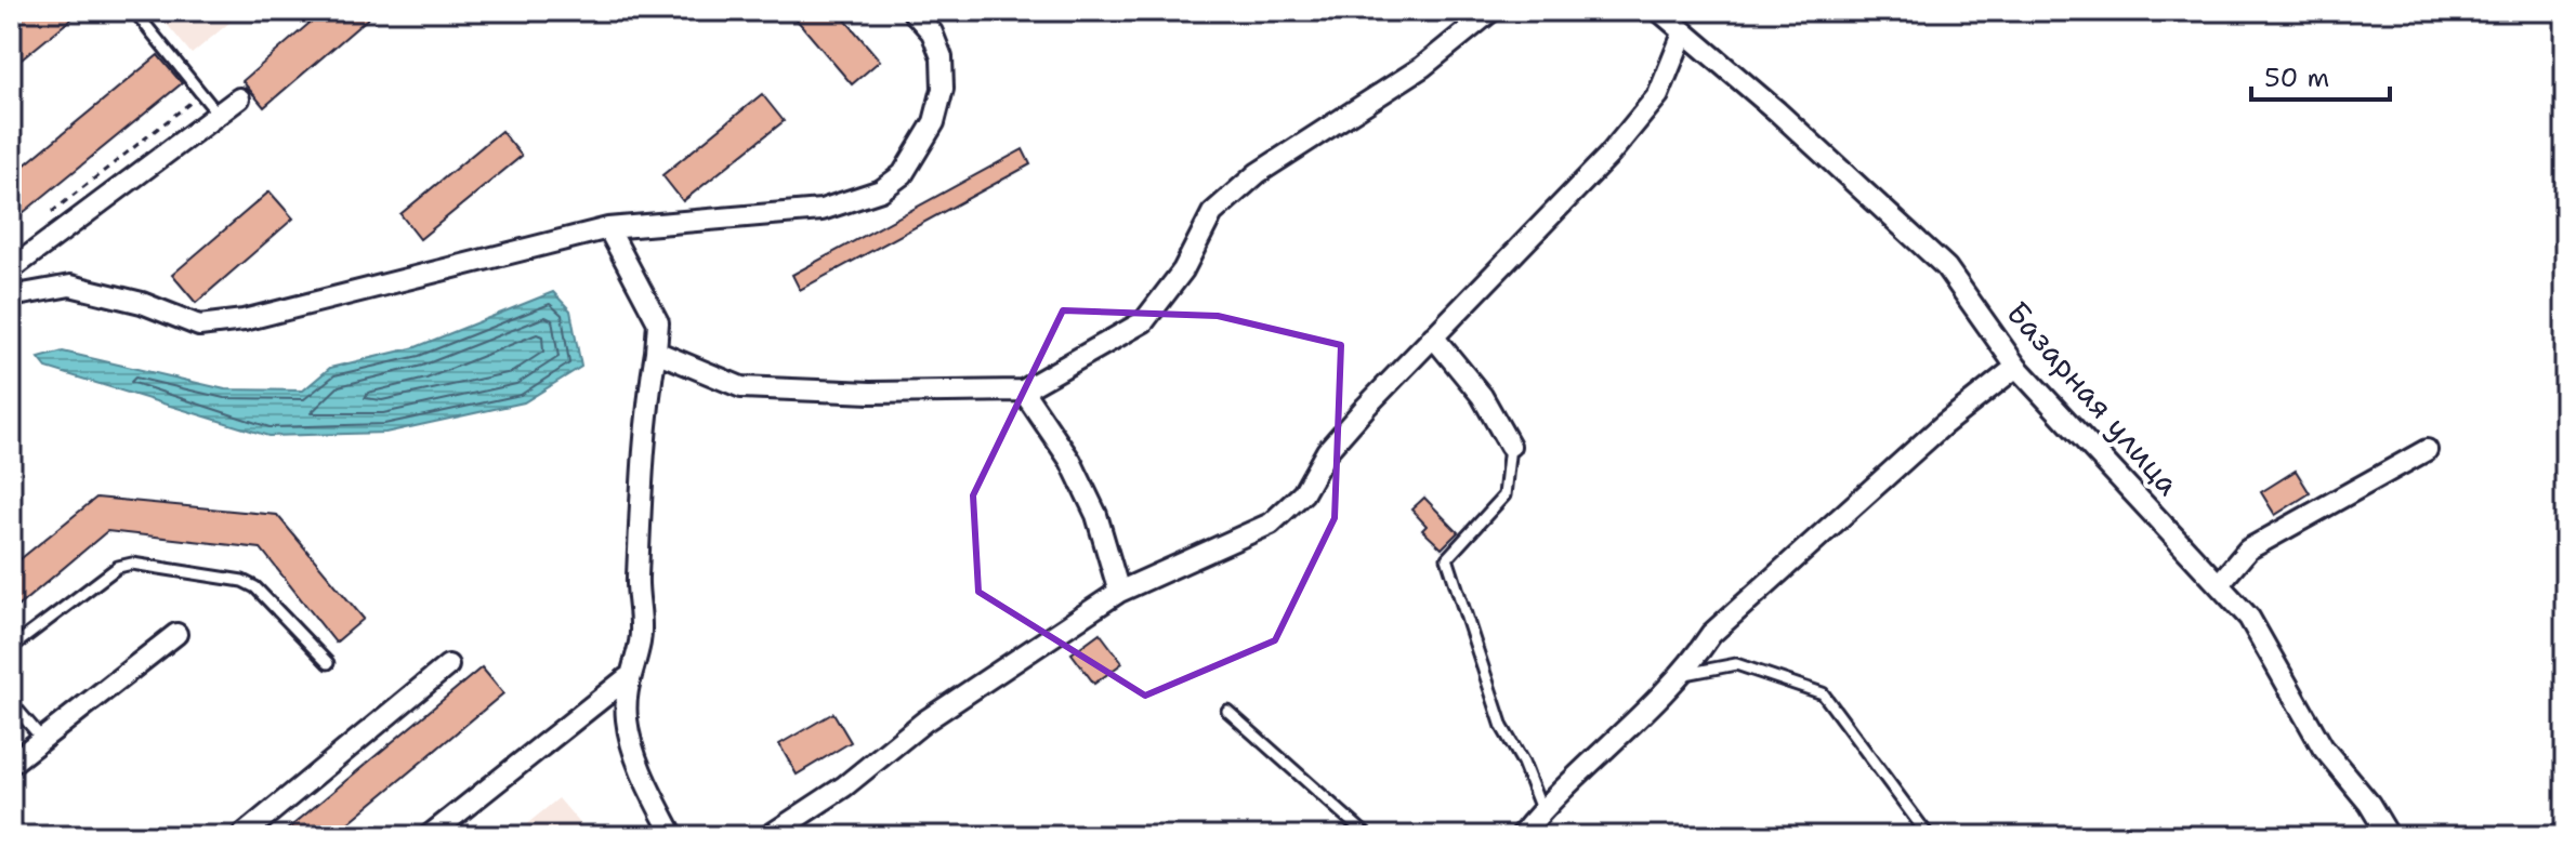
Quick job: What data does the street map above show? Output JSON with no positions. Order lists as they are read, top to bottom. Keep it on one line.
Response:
{"streets":{"street":["Базарная улица"]},"scale_bar":"50 m"}
